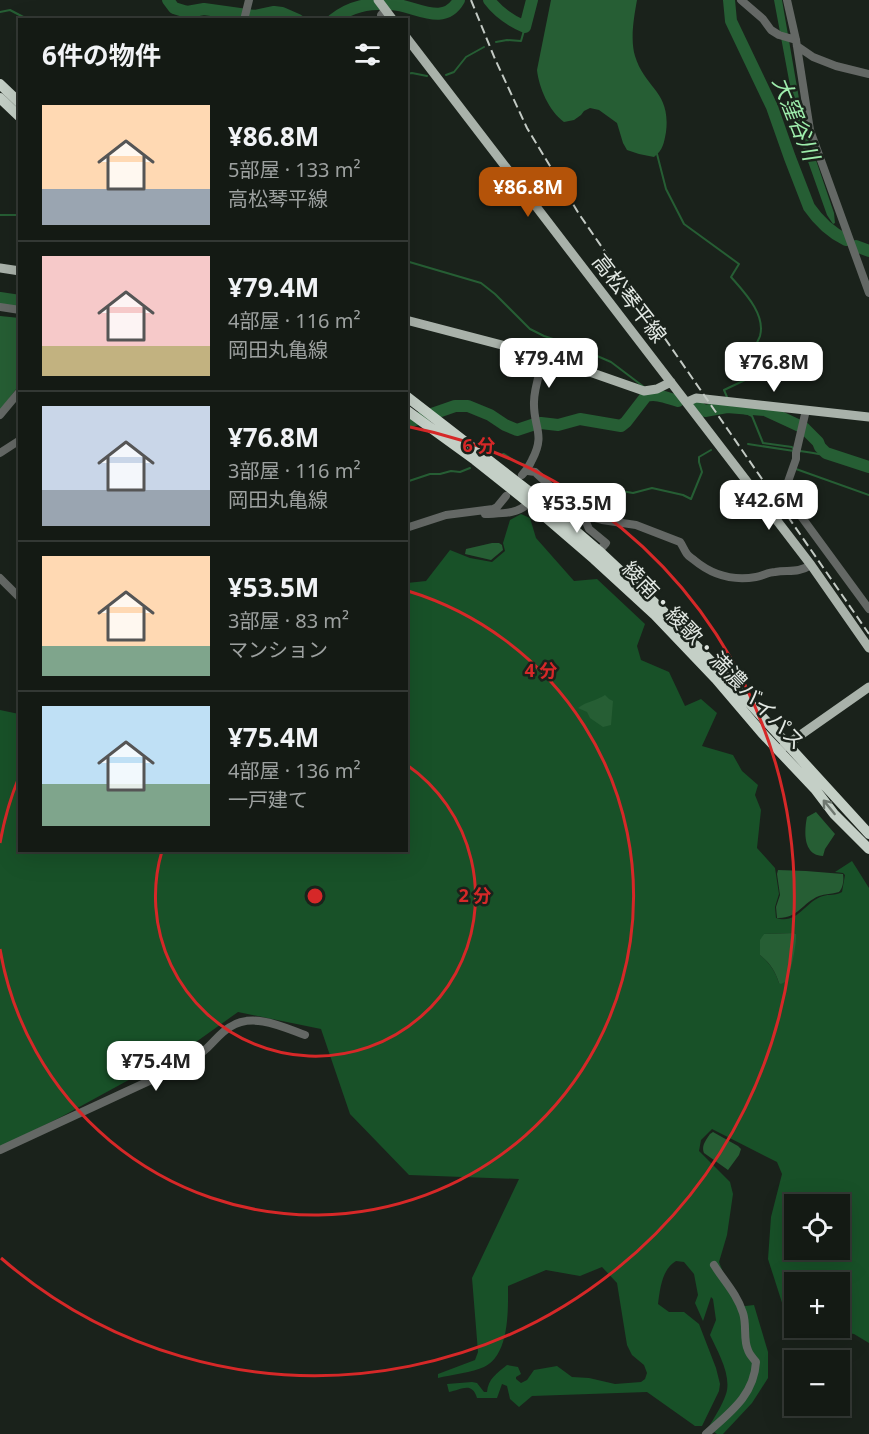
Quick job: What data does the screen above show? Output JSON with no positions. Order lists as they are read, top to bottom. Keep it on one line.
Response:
{"streets":{"highway":["綾南・綾歌・満濃バイパス"],"main road":["高松琴平線"]},"water":["大窪谷川"],"page":{"heading":"6件の物件","list":[{"name":"¥86.8M","note":"5部屋 · 133 m² · 高松琴平線"},{"name":"¥79.4M","note":"4部屋 · 116 m² · 岡田丸亀線"},{"name":"¥76.8M","note":"3部屋 · 116 m² · 岡田丸亀線"},{"name":"¥53.5M","note":"3部屋 · 83 m² · マンション"},{"name":"¥75.4M","note":"4部屋 · 136 m² · 一戸建て"}],"price":["¥86.8M","¥79.4M","¥76.8M","¥42.6M","¥53.5M","¥75.4M"],"map_buttons":["+","−"]},"rings":["6 分","4 分","2 分"]}
